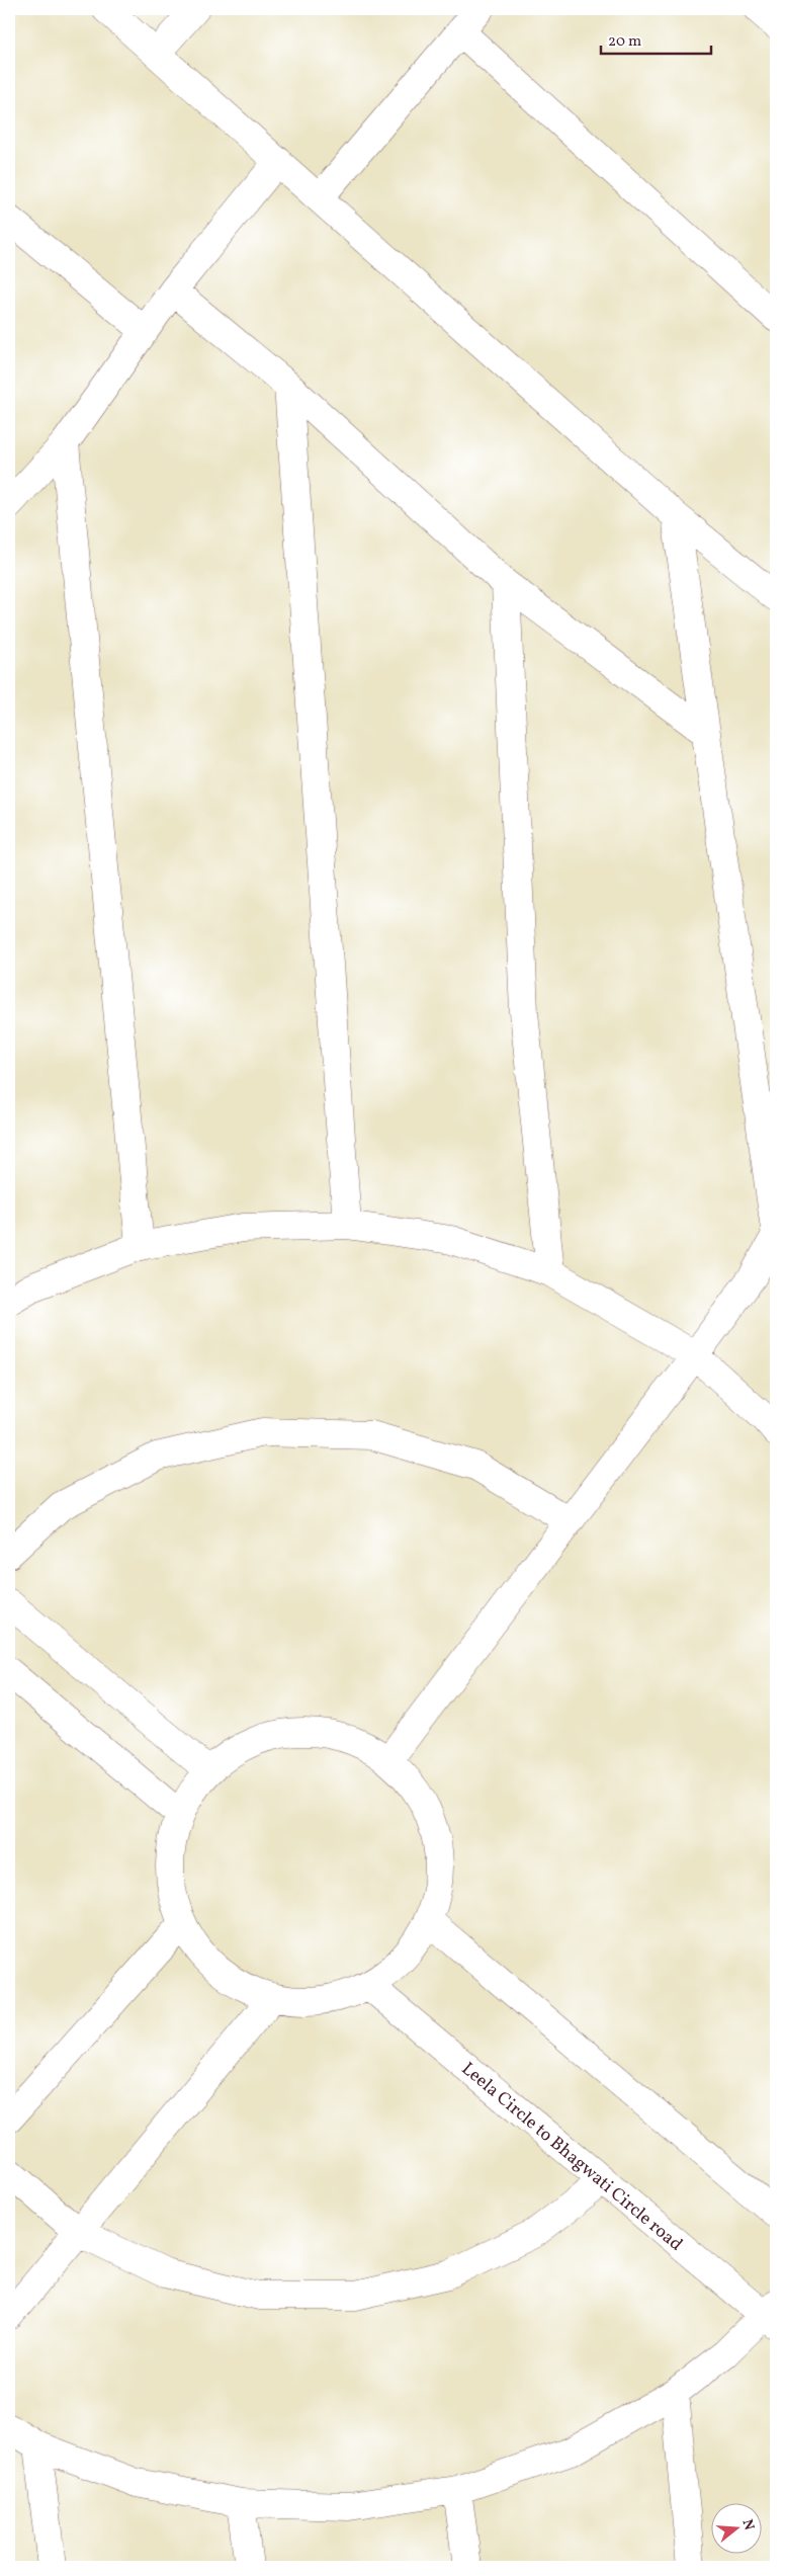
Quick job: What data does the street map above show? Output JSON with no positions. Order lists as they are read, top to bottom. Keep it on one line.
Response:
{"streets":{"street":["Leela Circle to Bhagwati Circle road"]},"scale_bar":"20 m","north":"right"}
